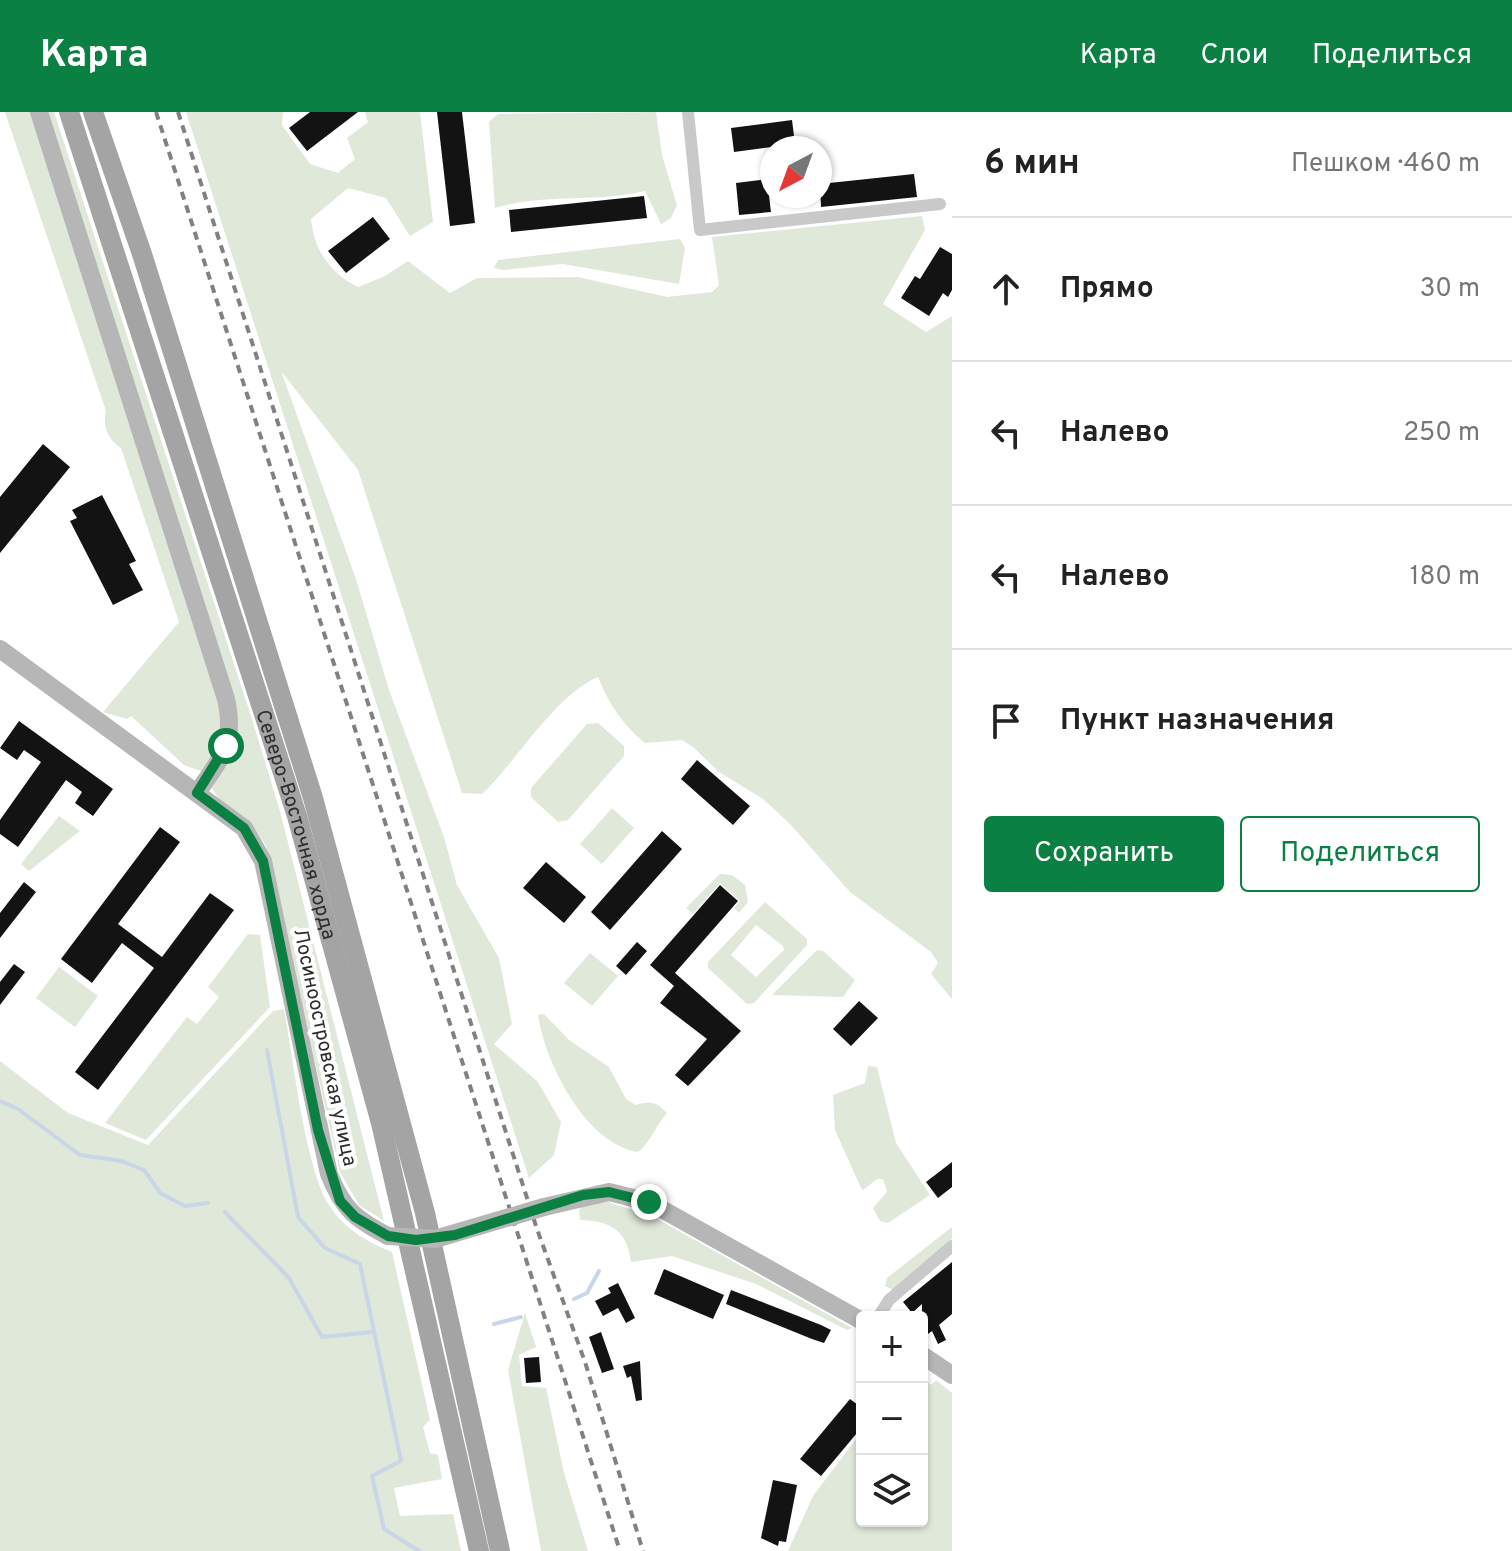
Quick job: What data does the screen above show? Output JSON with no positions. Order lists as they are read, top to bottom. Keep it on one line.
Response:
{"streets":{"main road":["Северо-Восточная хорда"],"street":["Лосиноостровская улица"]},"north":"bottom left","page":{"header":"Карта","nav":["Карта","Слои","Поделиться"],"heading":["6 мин","Пешком · 460 m"],"list":[["Прямо","30 m"],["Налево","250 m"],["Налево","180 m"],"Пункт назначения"],"buttons":["Сохранить","Поделиться"],"map_buttons":["+","−"]}}
